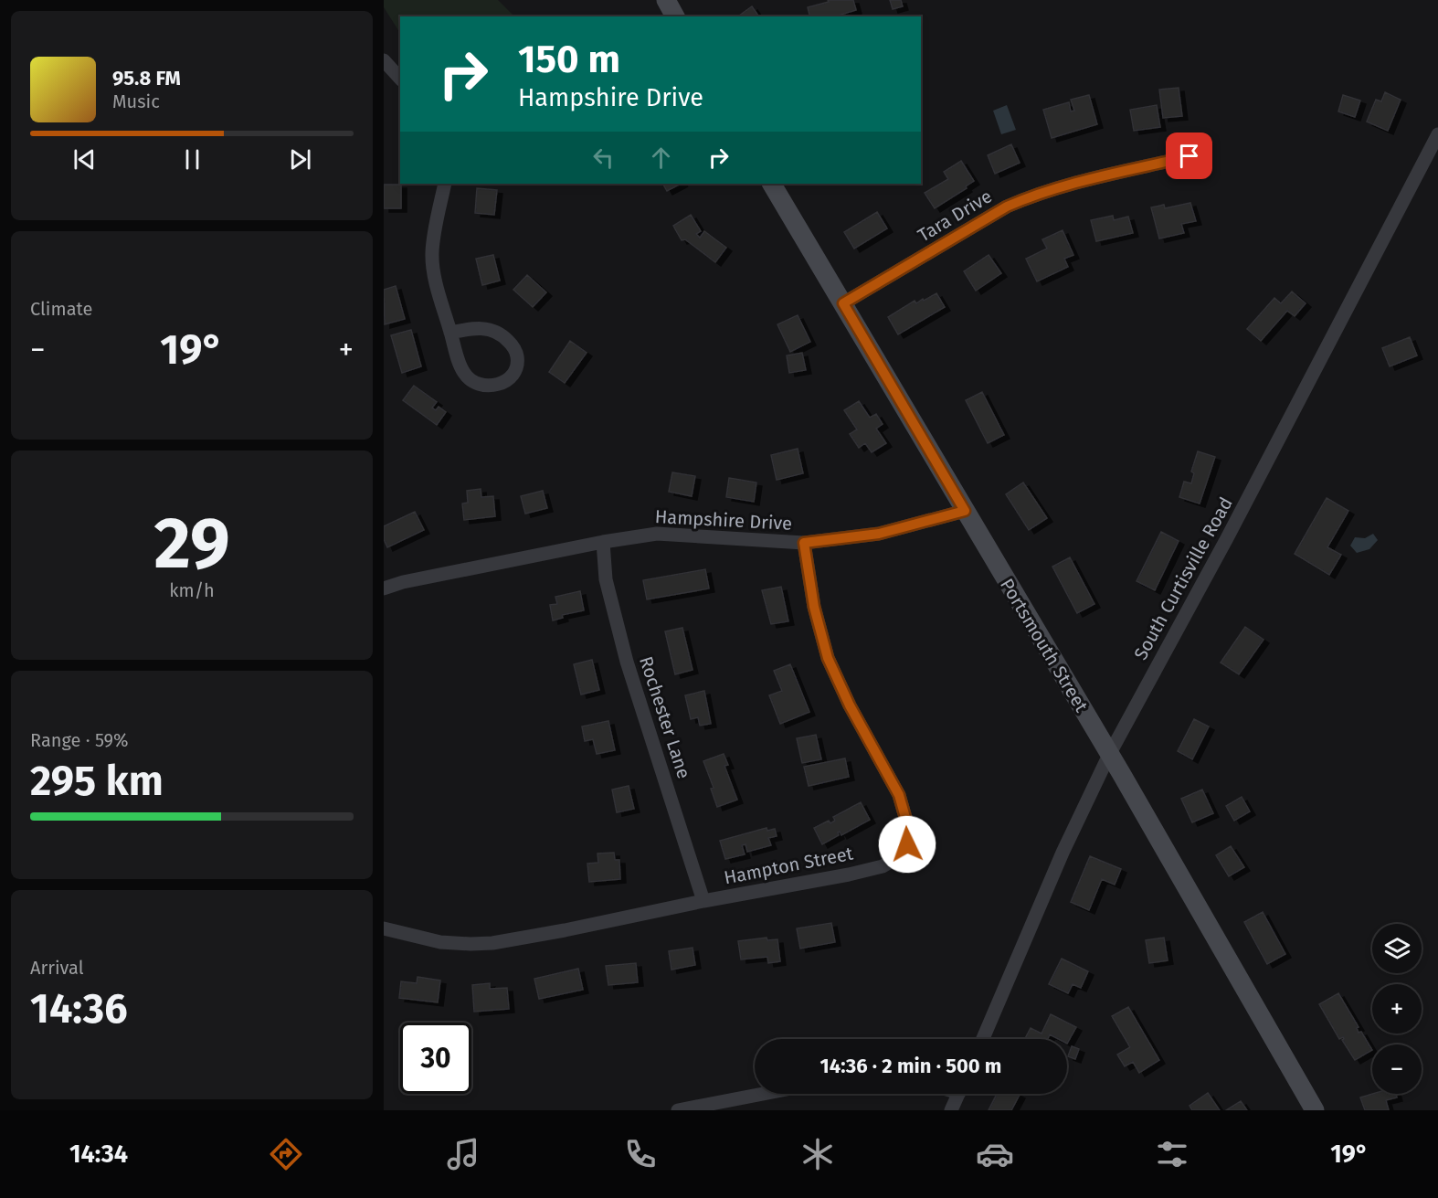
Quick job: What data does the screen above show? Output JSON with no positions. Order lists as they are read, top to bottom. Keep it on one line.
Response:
{"streets":{"street":["Tara Drive","Hampshire Drive","South Curtisville Road","Portsmouth Street","Rochester Lane","Hampton Street"]},"crossings":[["Tara Drive","Portsmouth Street"],["Hampshire Drive","Portsmouth Street"],["Hampshire Drive","Rochester Lane"],["Hampshire Drive","Hampton Street"],["South Curtisville Road","Portsmouth Street"],["Rochester Lane","Hampton Street"]],"page":{"turn":["150 m","Hampshire Drive"],"song":["95.8 FM","Music"],"tile":["Climate",["29","km/h"],["Range · 59%","295 km"],["Arrival","14:36"]],"heat":["−","19°","+"],"map_buttons":["+","−"],"limit":"30","trip":"14:36 · 2 min · 500 m","tabs":["14:34","19°"]}}
